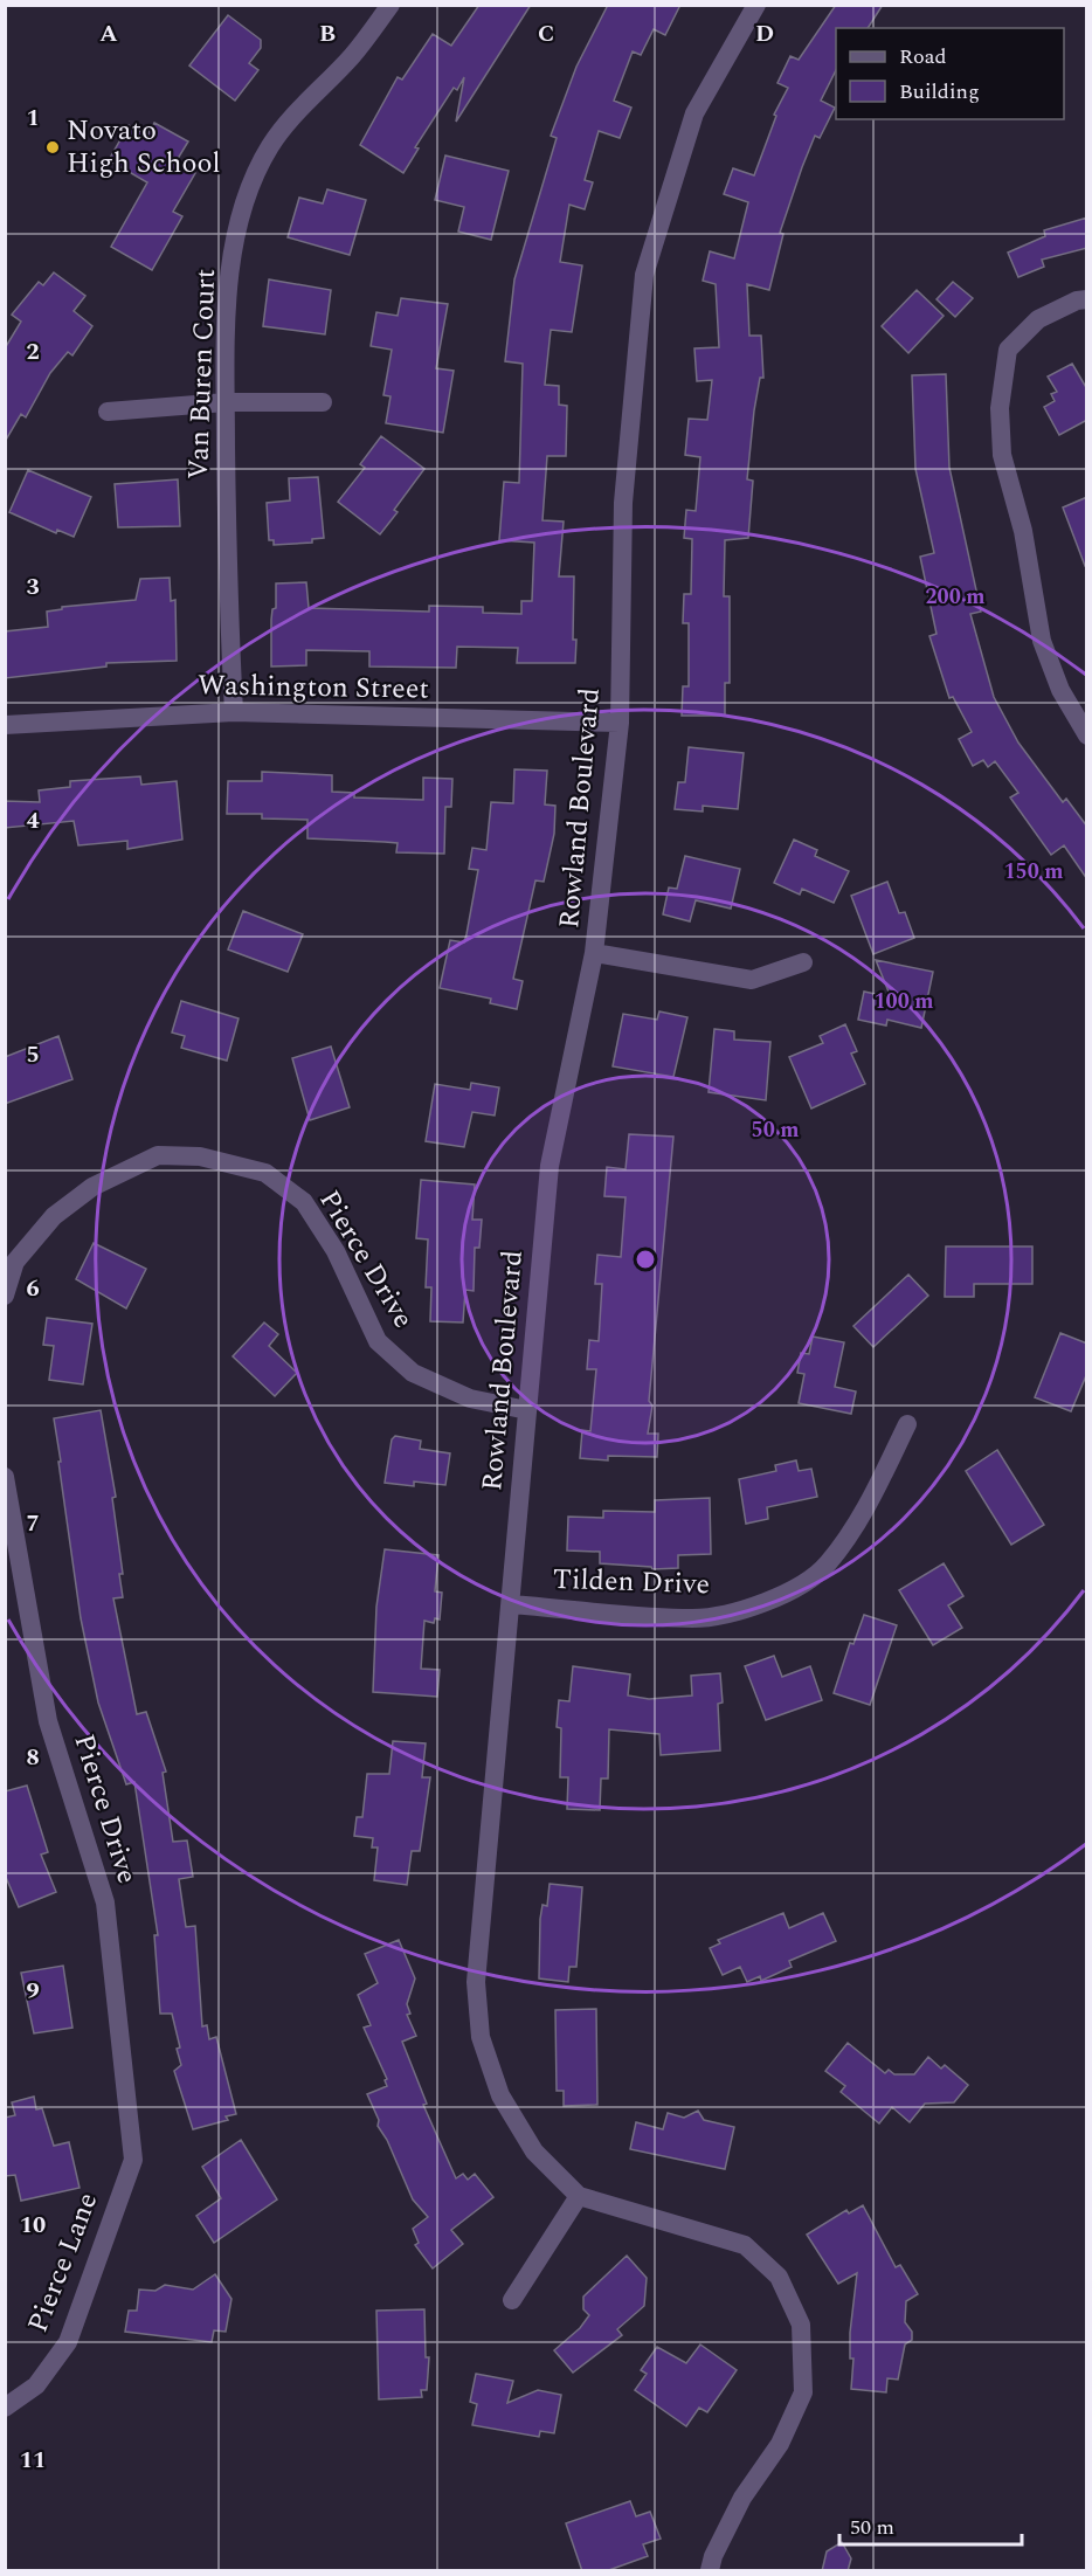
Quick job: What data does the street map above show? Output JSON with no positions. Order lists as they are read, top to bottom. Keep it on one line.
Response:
{"streets":{"street":["Van Buren Court","Washington Street","Rowland Boulevard","Pierce Drive","Tilden Drive","Pierce Lane"]},"crossings":[["Van Buren Court","Washington Street"],["Washington Street","Rowland Boulevard"],["Rowland Boulevard","Pierce Drive"],["Rowland Boulevard","Tilden Drive"],["Pierce Drive","Pierce Lane"]],"places":["Novato High School"],"legend":["Road","Building"],"scale_bar":"50 m","grid":{"columns":["A","B","C","D"],"rows":["1","2","3","4","5","6","7","8","9","10","11"]},"rings":["200 m","150 m","100 m","50 m"]}
